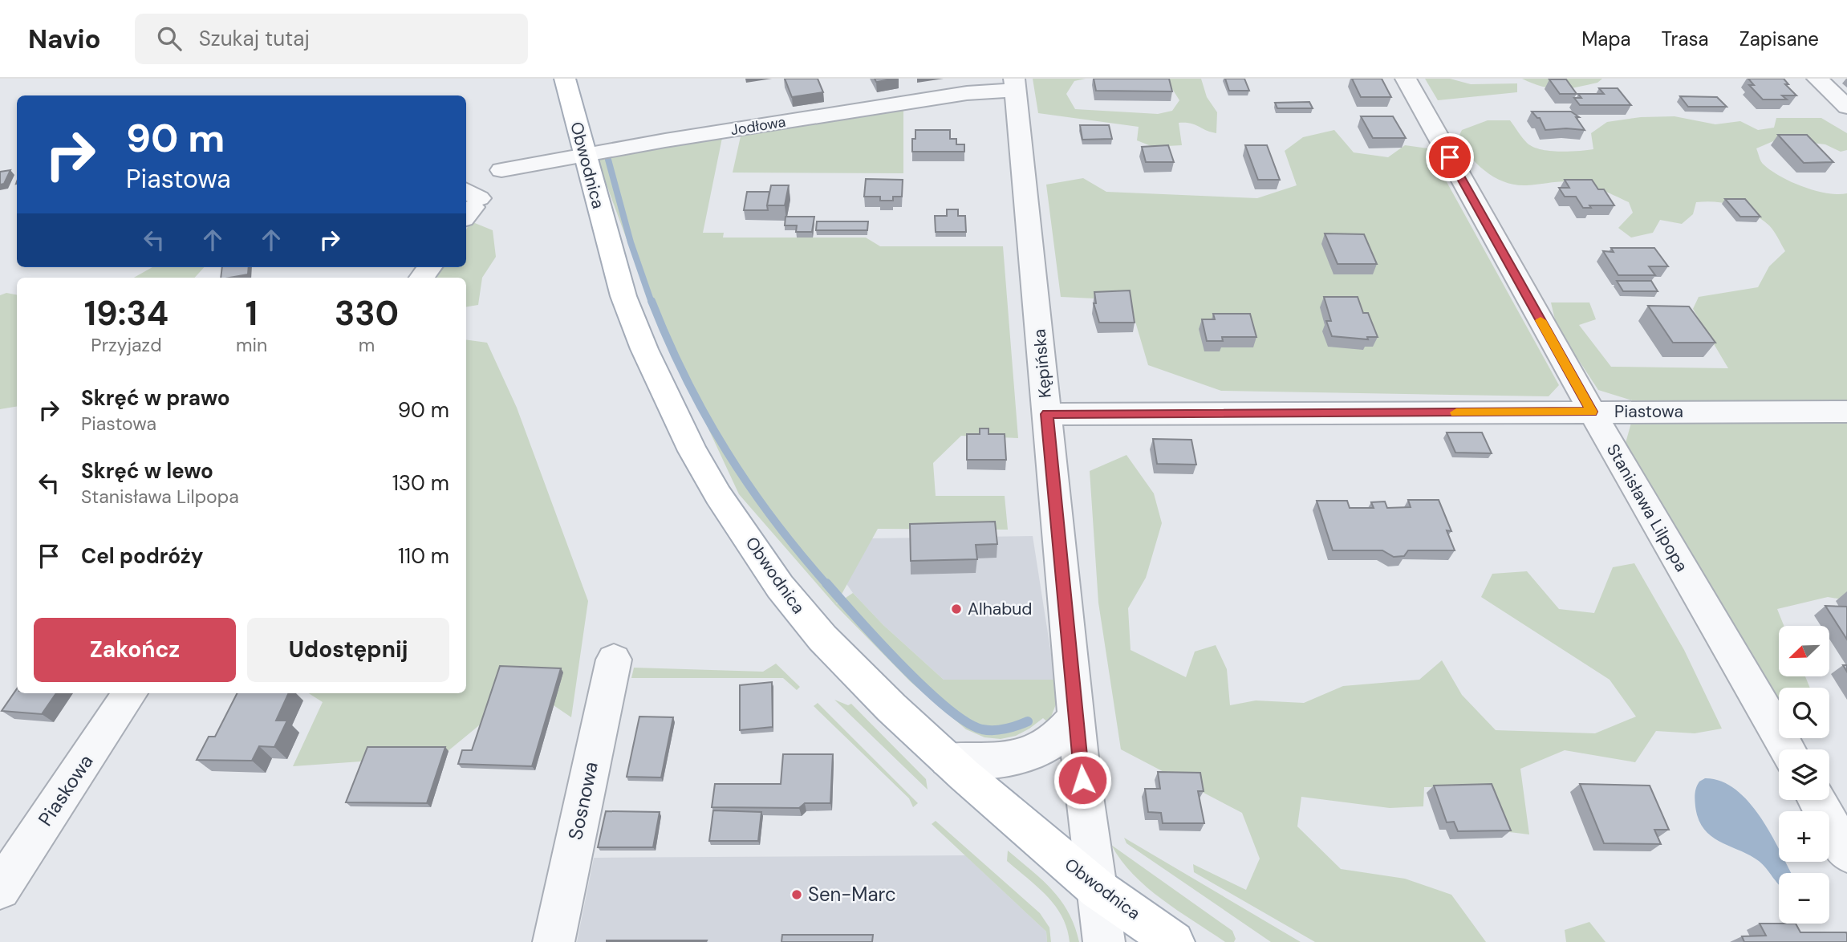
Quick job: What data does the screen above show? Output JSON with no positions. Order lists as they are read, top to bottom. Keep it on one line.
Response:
{"streets":{"main road":["Obwodnica"],"street":["Jodłowa","Kępińska","Piastowa","Stanisława Lilpopa","Piaskowa","Sosnowa"]},"crossings":[["Jodłowa","Obwodnica"],["Jodłowa","Kępińska"],["Obwodnica","Kępińska"],["Kępińska","Piastowa"],["Piastowa","Stanisława Lilpopa"]],"places":["Alhabud","Sen-Marc"],"north":"bottom left","page":{"header":"Navio","search":"Szukaj tutaj","nav":["Mapa","Trasa","Zapisane"],"turn":["90 m","Piastowa"],"eta":["19:34","Przyjazd","1","min","330","m"],"list":[{"name":"Skręć w prawo","note":"Piastowa","value":"90 m"},{"name":"Skręć w lewo","note":"Stanisława Lilpopa","value":"130 m"},{"name":"Cel podróży","value":"110 m"}],"buttons":["Zakończ","Udostępnij"],"map_buttons":["+","−"]}}
